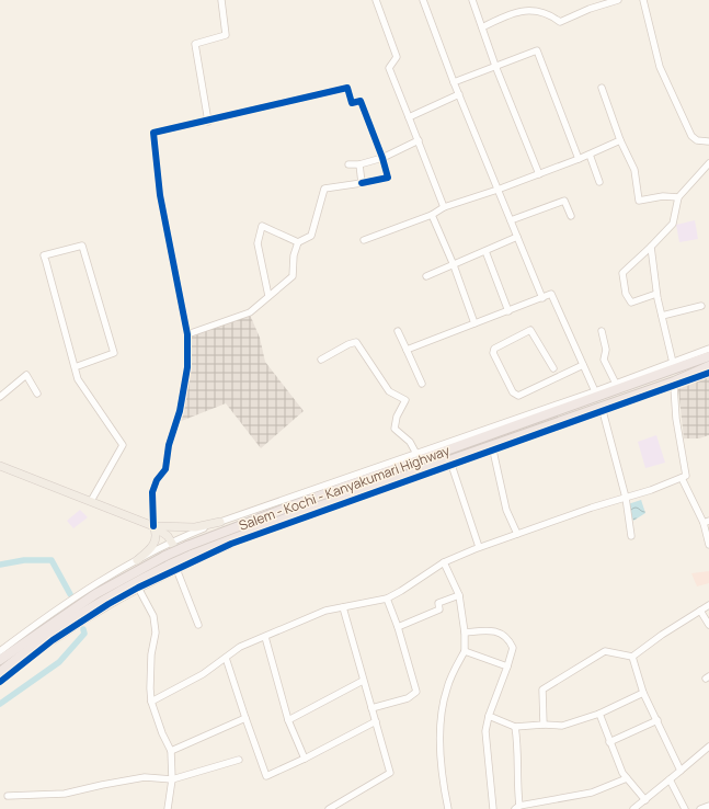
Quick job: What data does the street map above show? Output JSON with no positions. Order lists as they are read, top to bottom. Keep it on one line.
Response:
{"streets":{"highway":["Salem - Kochi - Kanyakumari Highway"]}}
